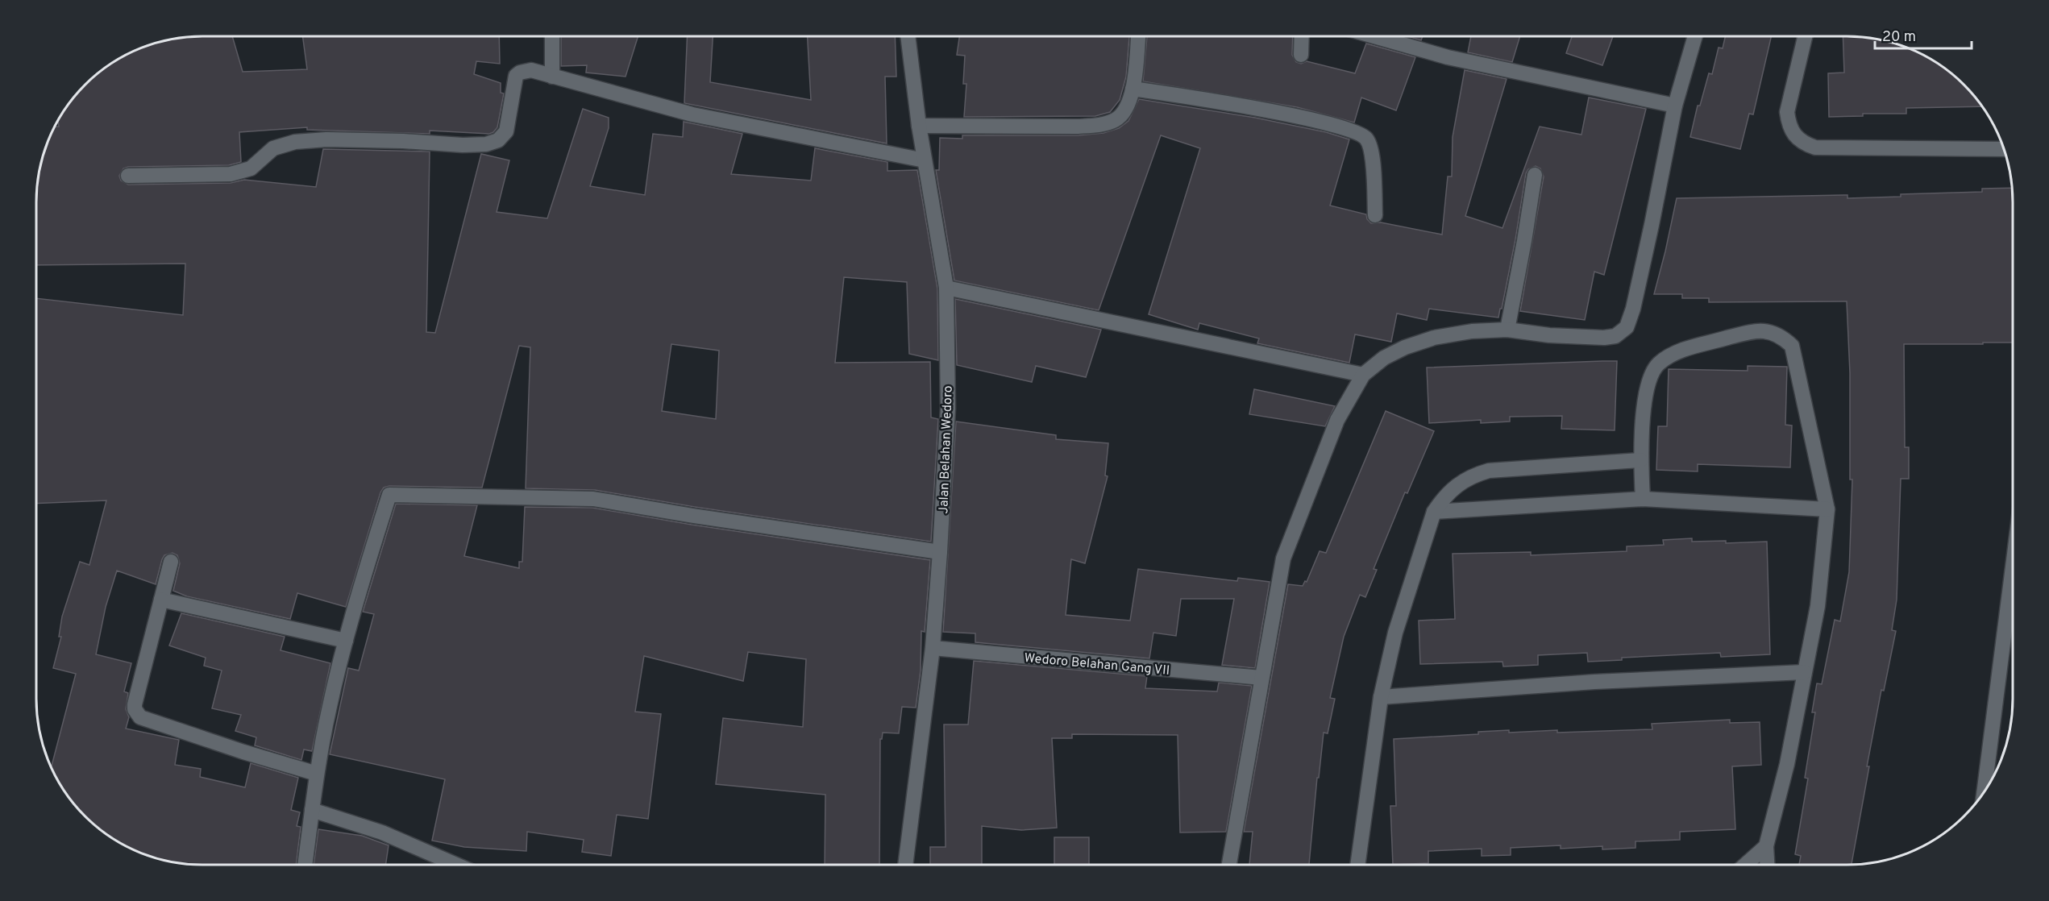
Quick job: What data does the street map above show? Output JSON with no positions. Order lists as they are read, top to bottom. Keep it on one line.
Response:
{"streets":{"street":["Jalan Belahan Wedoro","Wedoro Belahan Gang VII"]},"crossings":[["Jalan Belahan Wedoro","Wedoro Belahan Gang VII"]],"scale_bar":"20 m"}
